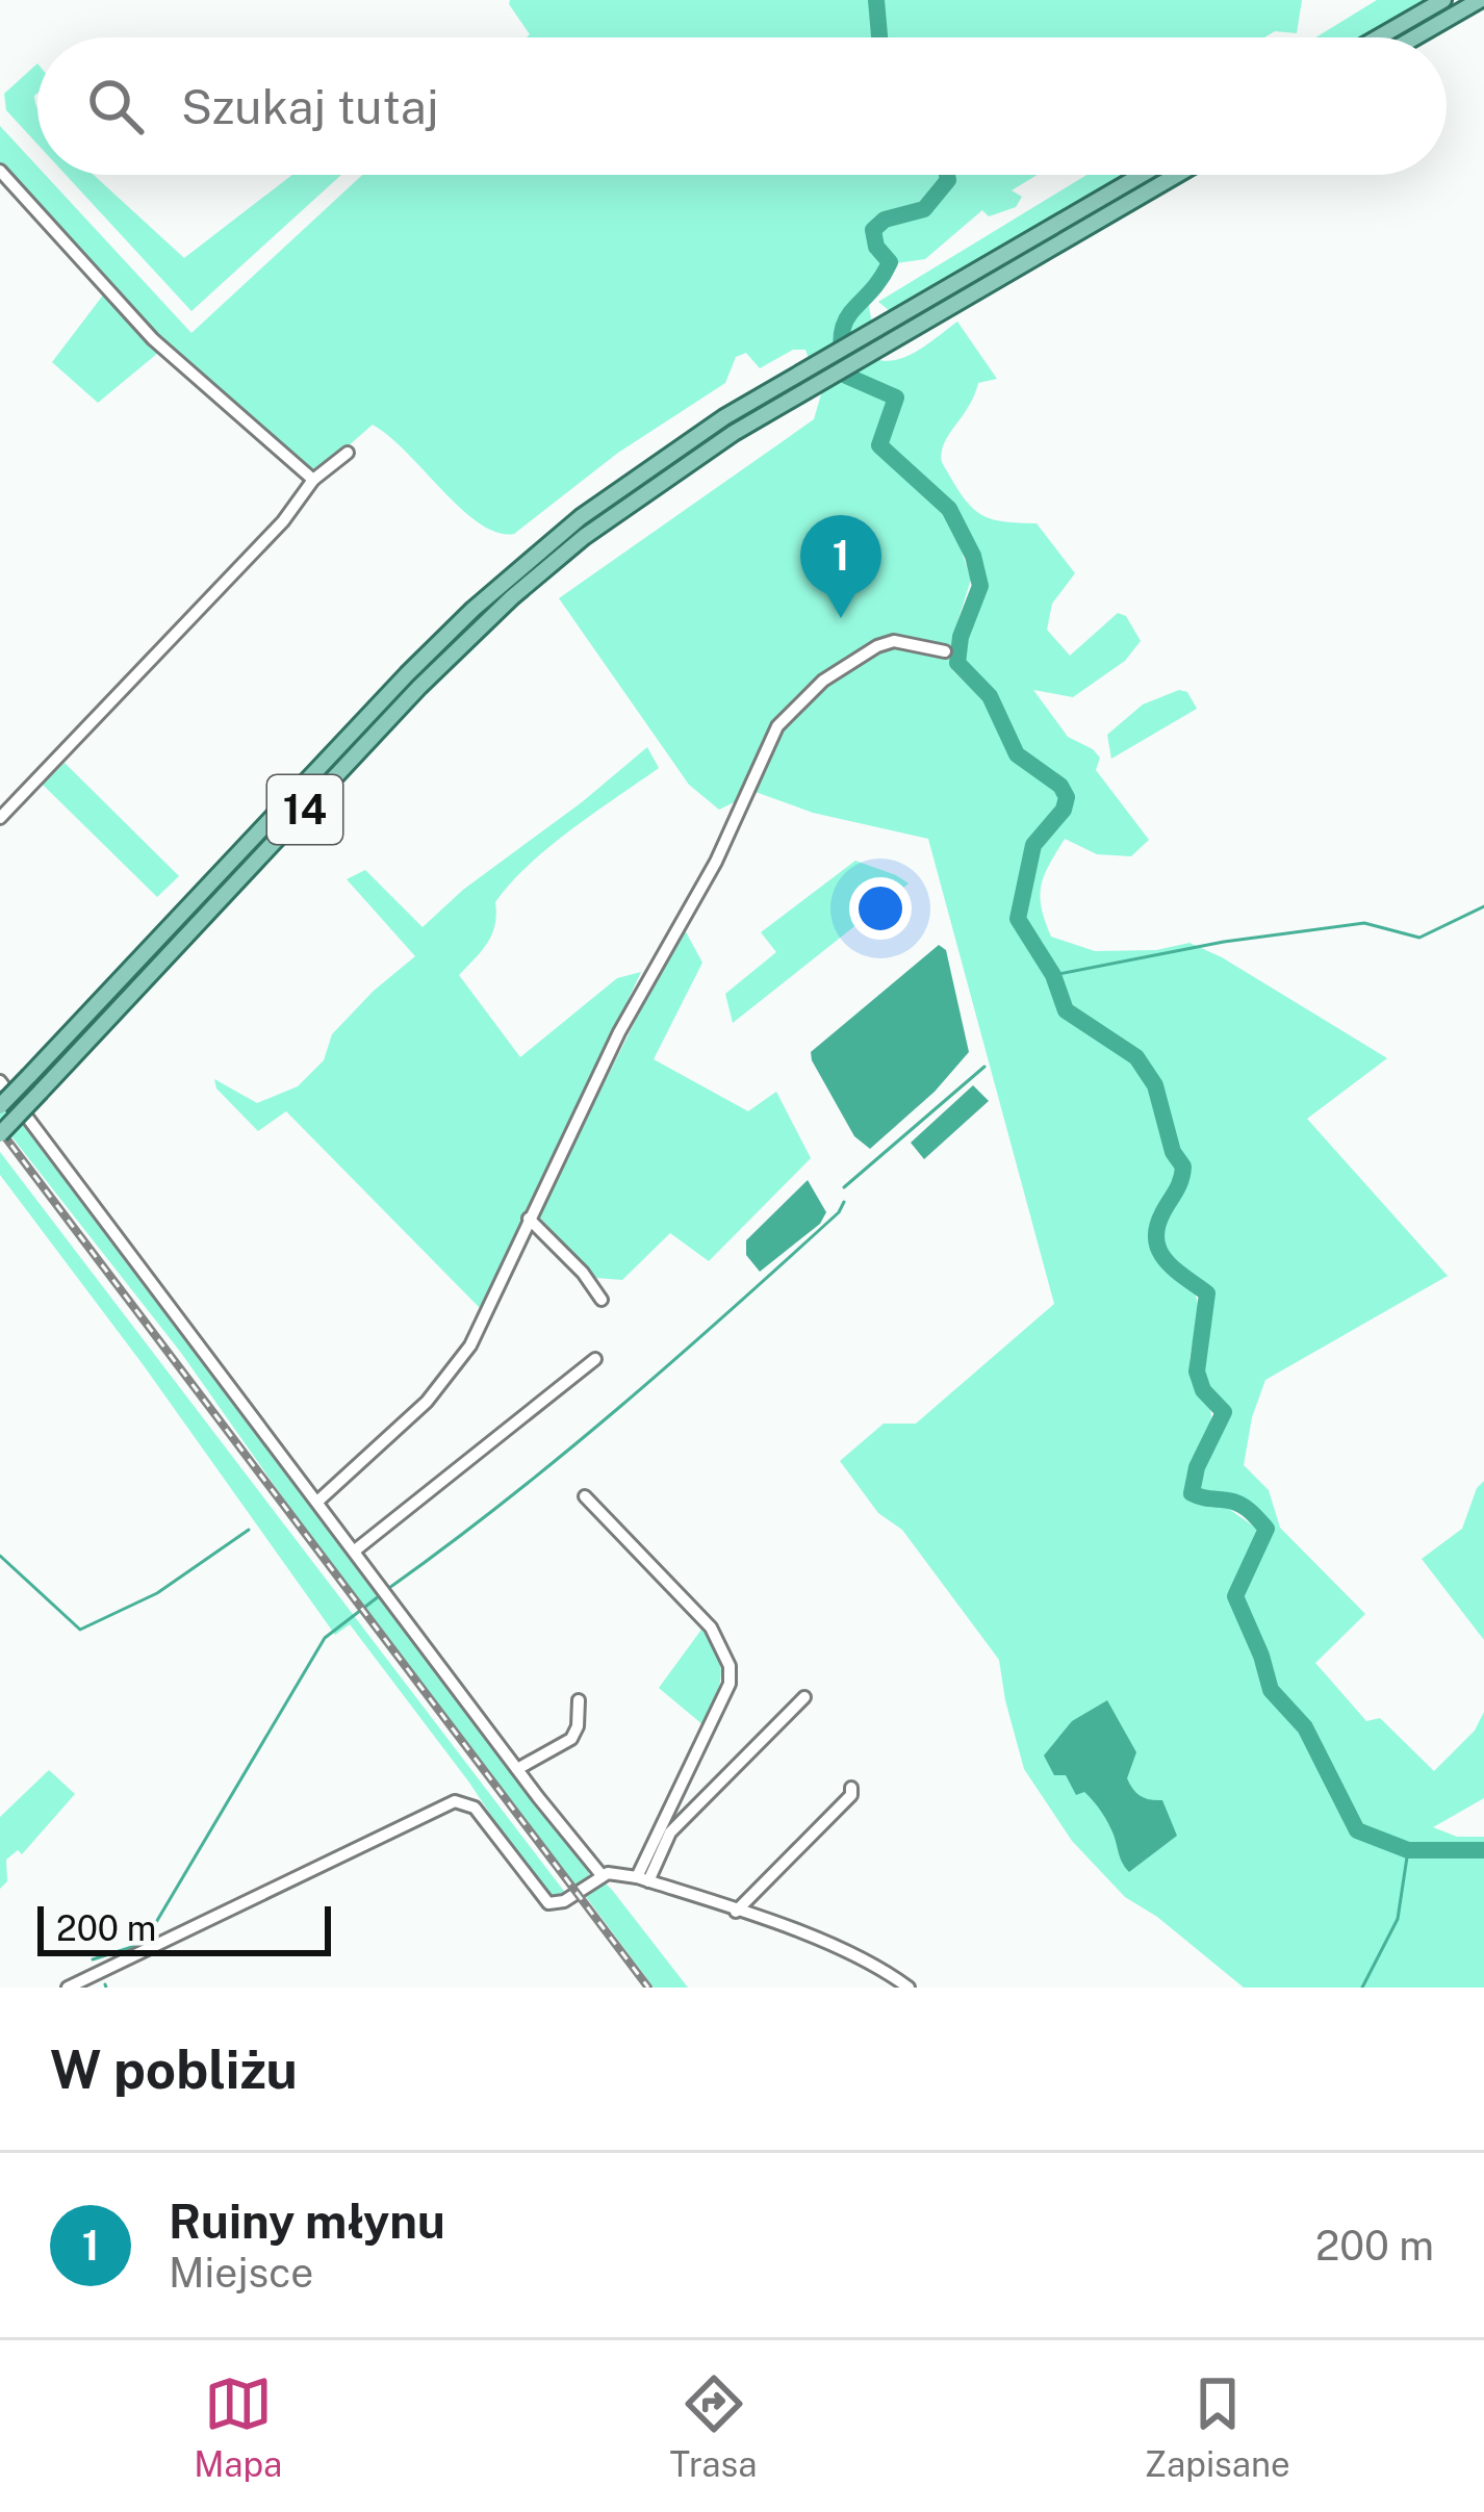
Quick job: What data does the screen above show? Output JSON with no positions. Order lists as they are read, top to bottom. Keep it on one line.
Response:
{"streets":{"main road":["14"]},"scale_bar":"200 m","page":{"search":"Szukaj tutaj","pins":"1","scale":"200 m","heading":"W pobliżu","list":[{"mark":"1","name":"Ruiny młynu","note":"Miejsce","value":"200 m"}],"nav":["Mapa","Trasa","Zapisane"]}}
